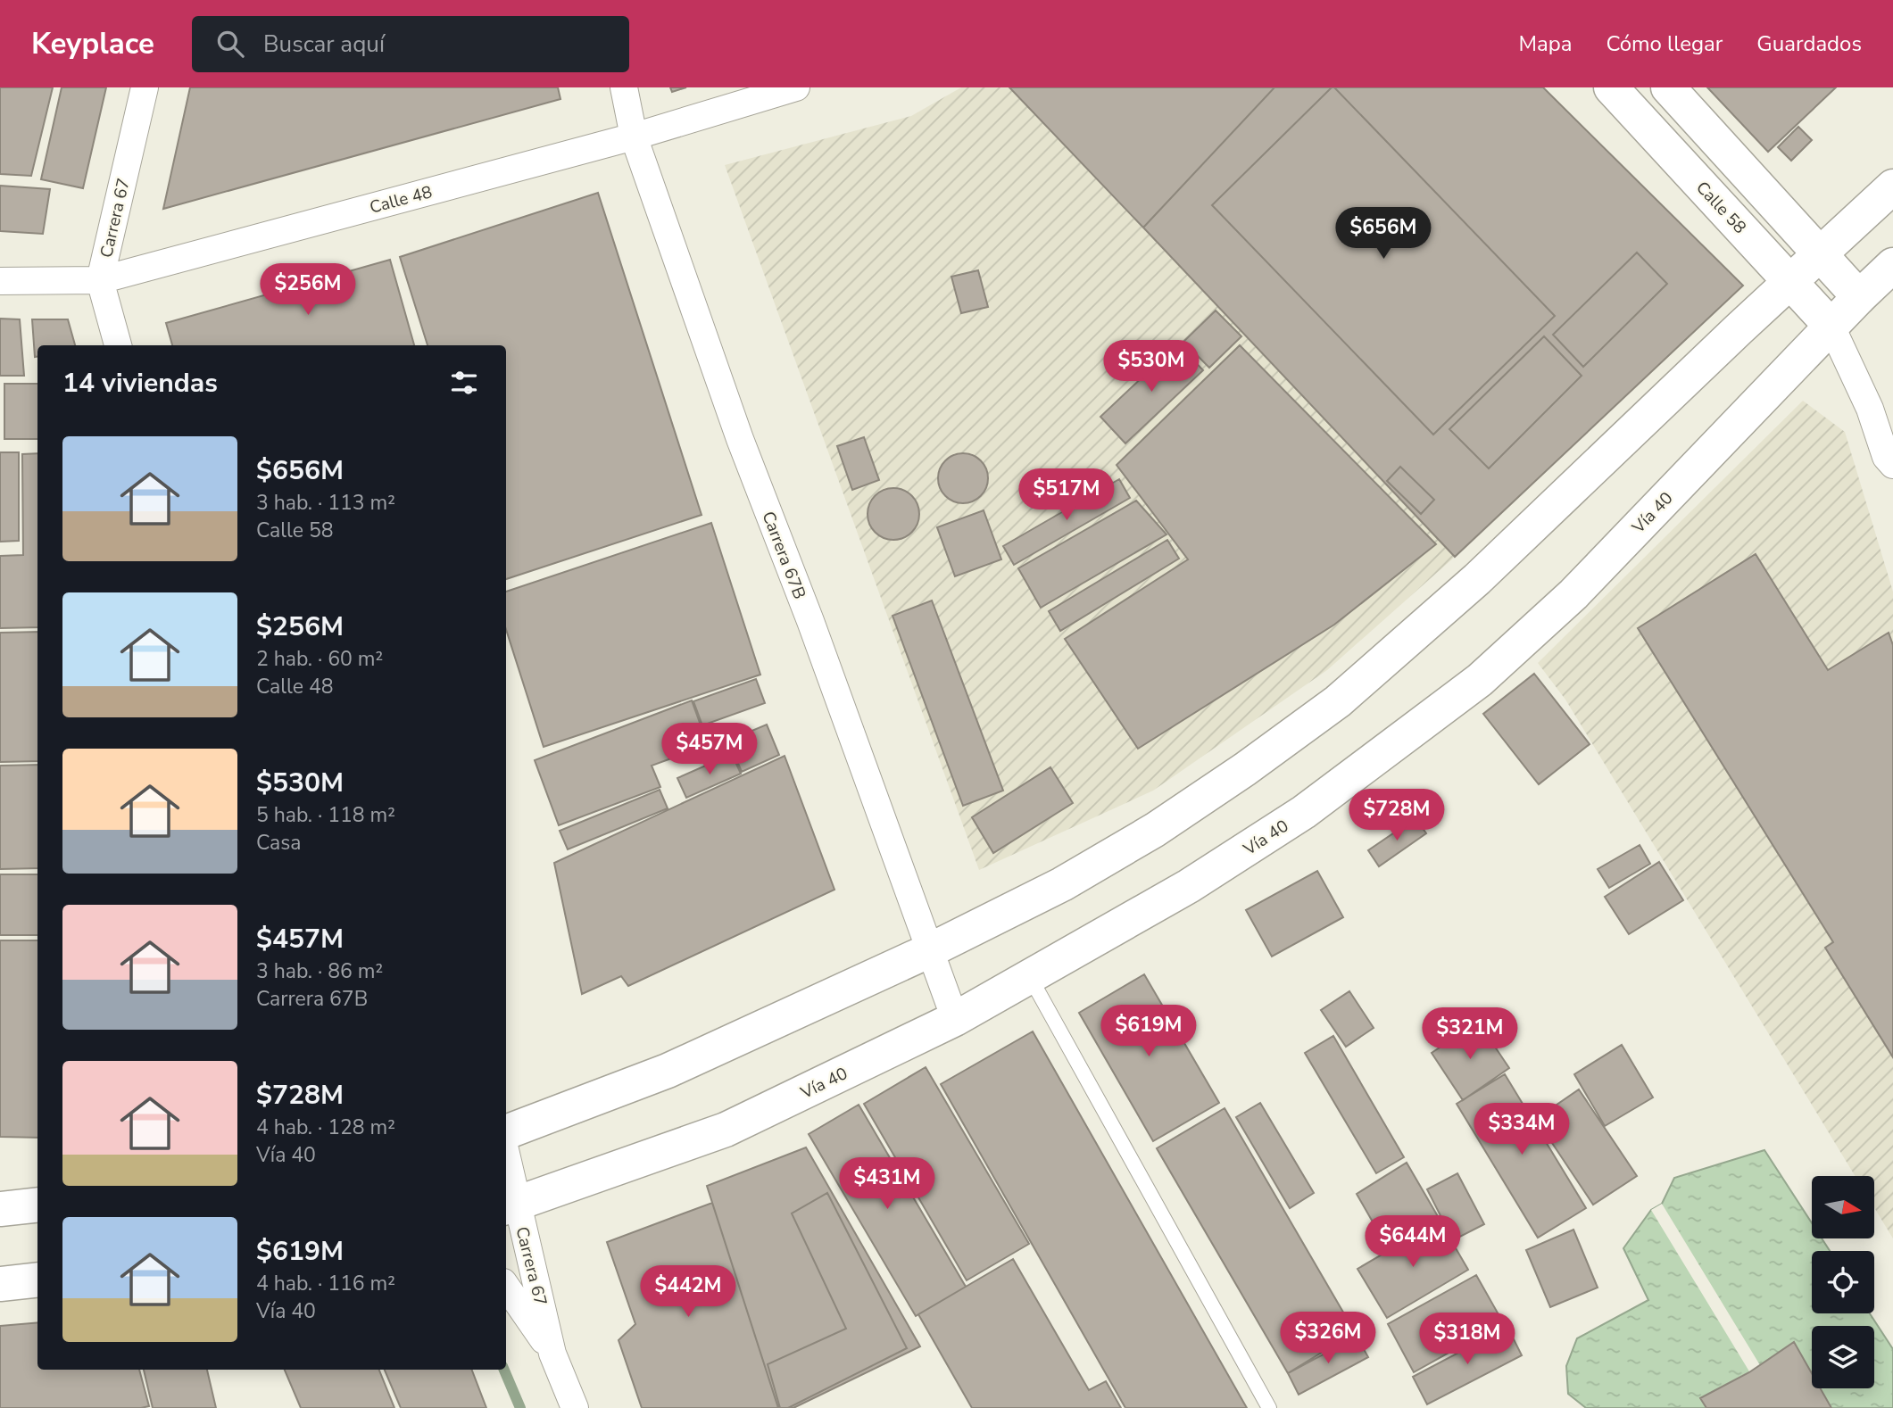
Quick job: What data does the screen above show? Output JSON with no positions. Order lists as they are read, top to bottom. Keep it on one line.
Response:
{"streets":{"main road":["Calle 58","Vía 40"],"street":["Calle 48","Carrera 67","Carrera 67B"]},"crossings":[["Calle 48","Carrera 67"],["Calle 48","Carrera 67B"],["Calle 58","Vía 40"],["Carrera 67","Vía 40"],["Vía 40","Carrera 67B"]],"north":"right","page":{"header":"Keyplace","search":"Buscar aquí","nav":["Mapa","Cómo llegar","Guardados"],"price":["$656M","$256M","$530M","$517M","$457M","$728M","$619M","$321M","$334M","$431M","$644M","$442M","$326M","$318M"],"heading":"14 viviendas","list":[{"name":"$656M","note":"3 hab. · 113 m² · Calle 58"},{"name":"$256M","note":"2 hab. · 60 m² · Calle 48"},{"name":"$530M","note":"5 hab. · 118 m² · Casa"},{"name":"$457M","note":"3 hab. · 86 m² · Carrera 67B"},{"name":"$728M","note":"4 hab. · 128 m² · Vía 40"},{"name":"$619M","note":"4 hab. · 116 m² · Vía 40"}]}}
